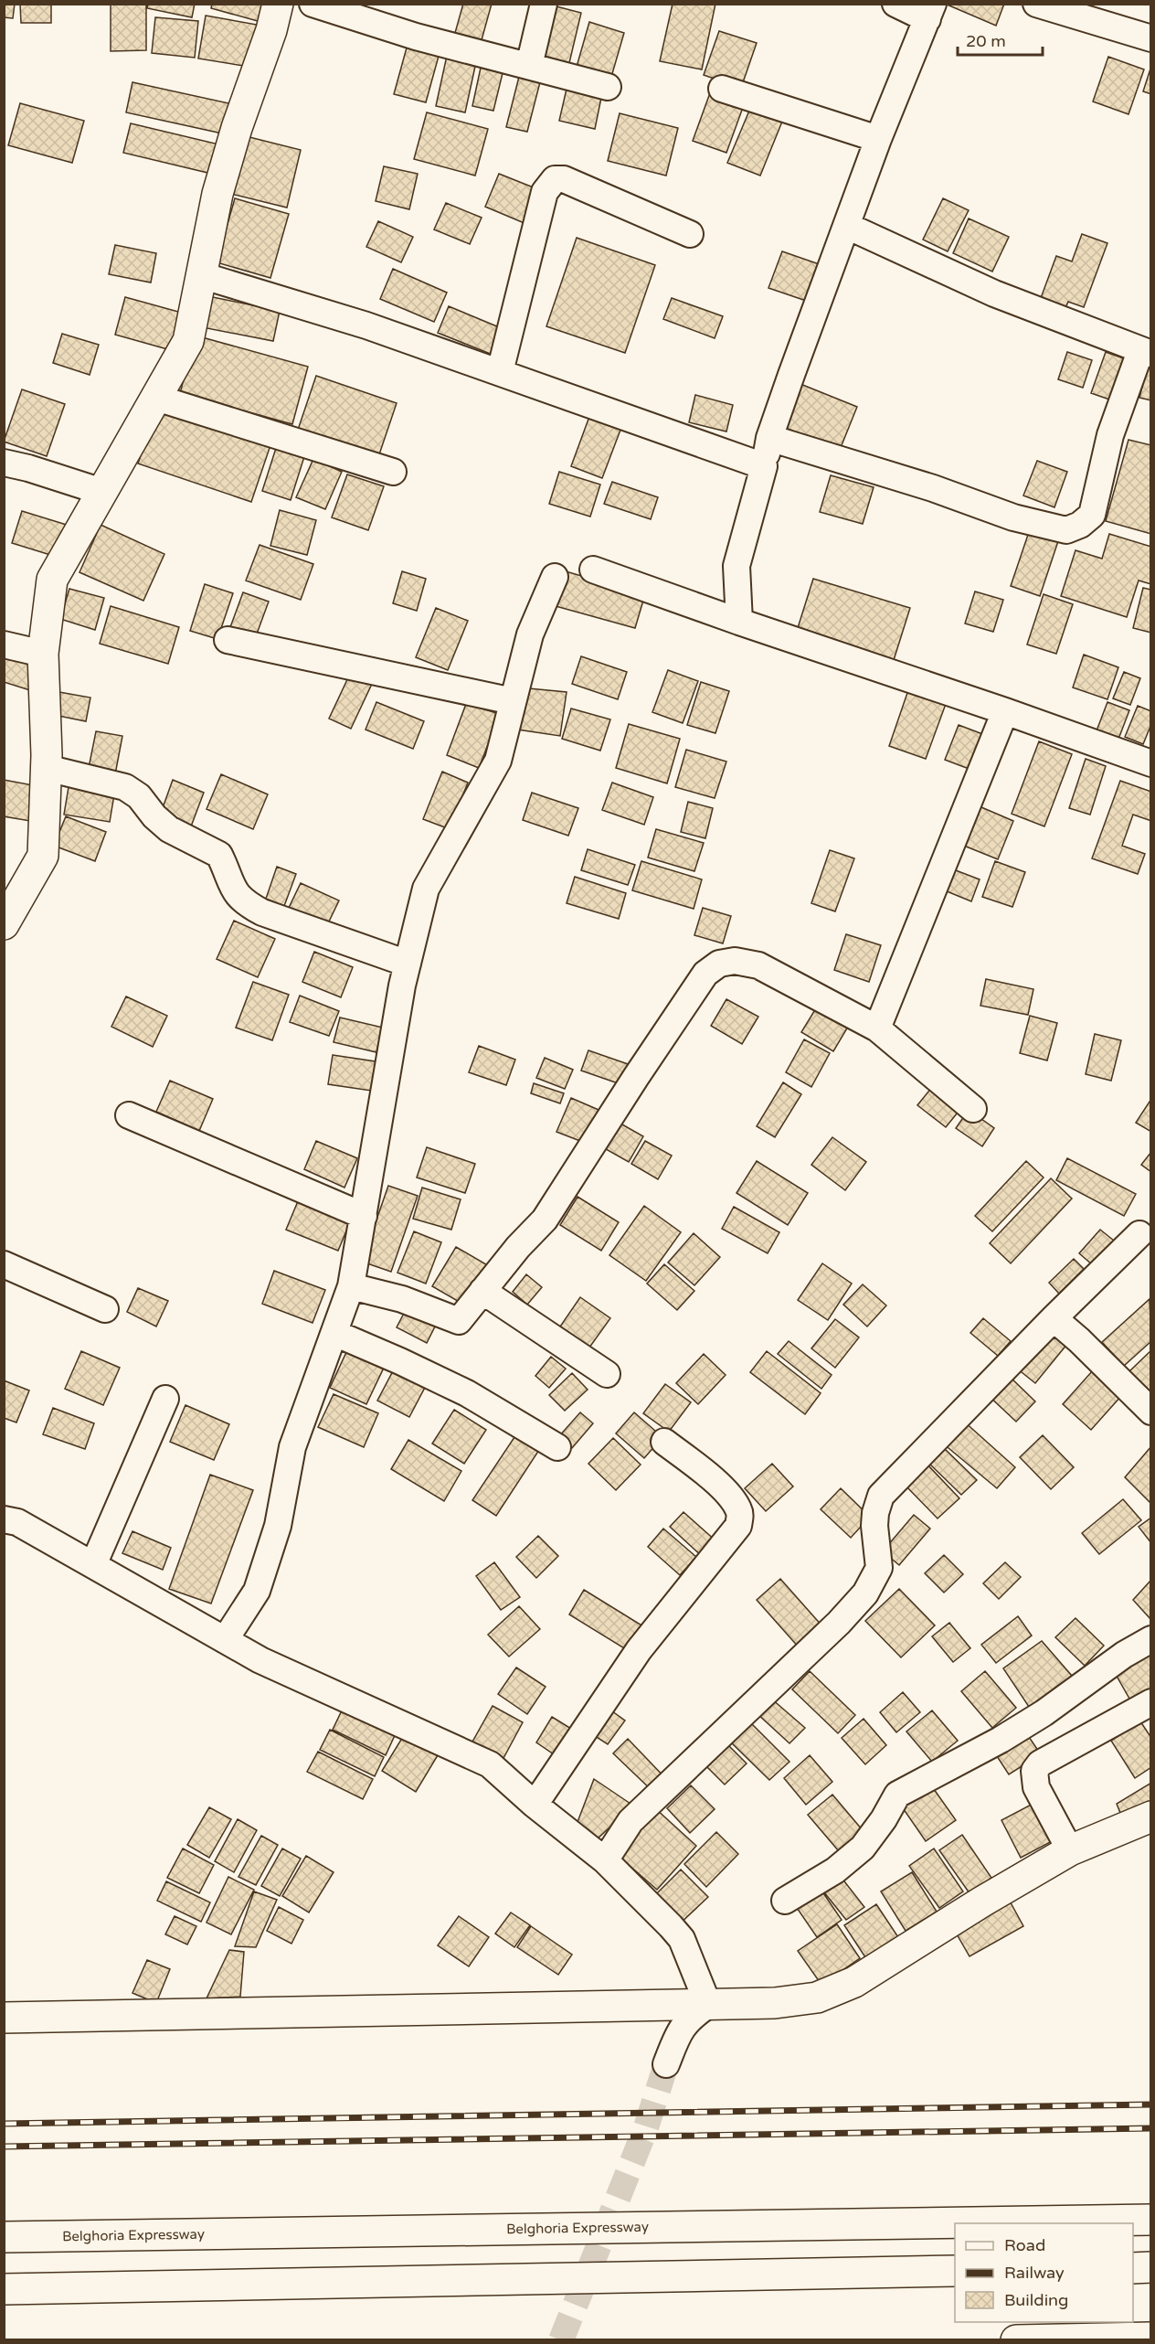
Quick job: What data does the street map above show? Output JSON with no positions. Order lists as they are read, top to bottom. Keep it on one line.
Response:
{"streets":{"main road":["Belghoria Expressway"]},"legend":["Road","Railway","Building"],"scale_bar":"20 m"}
